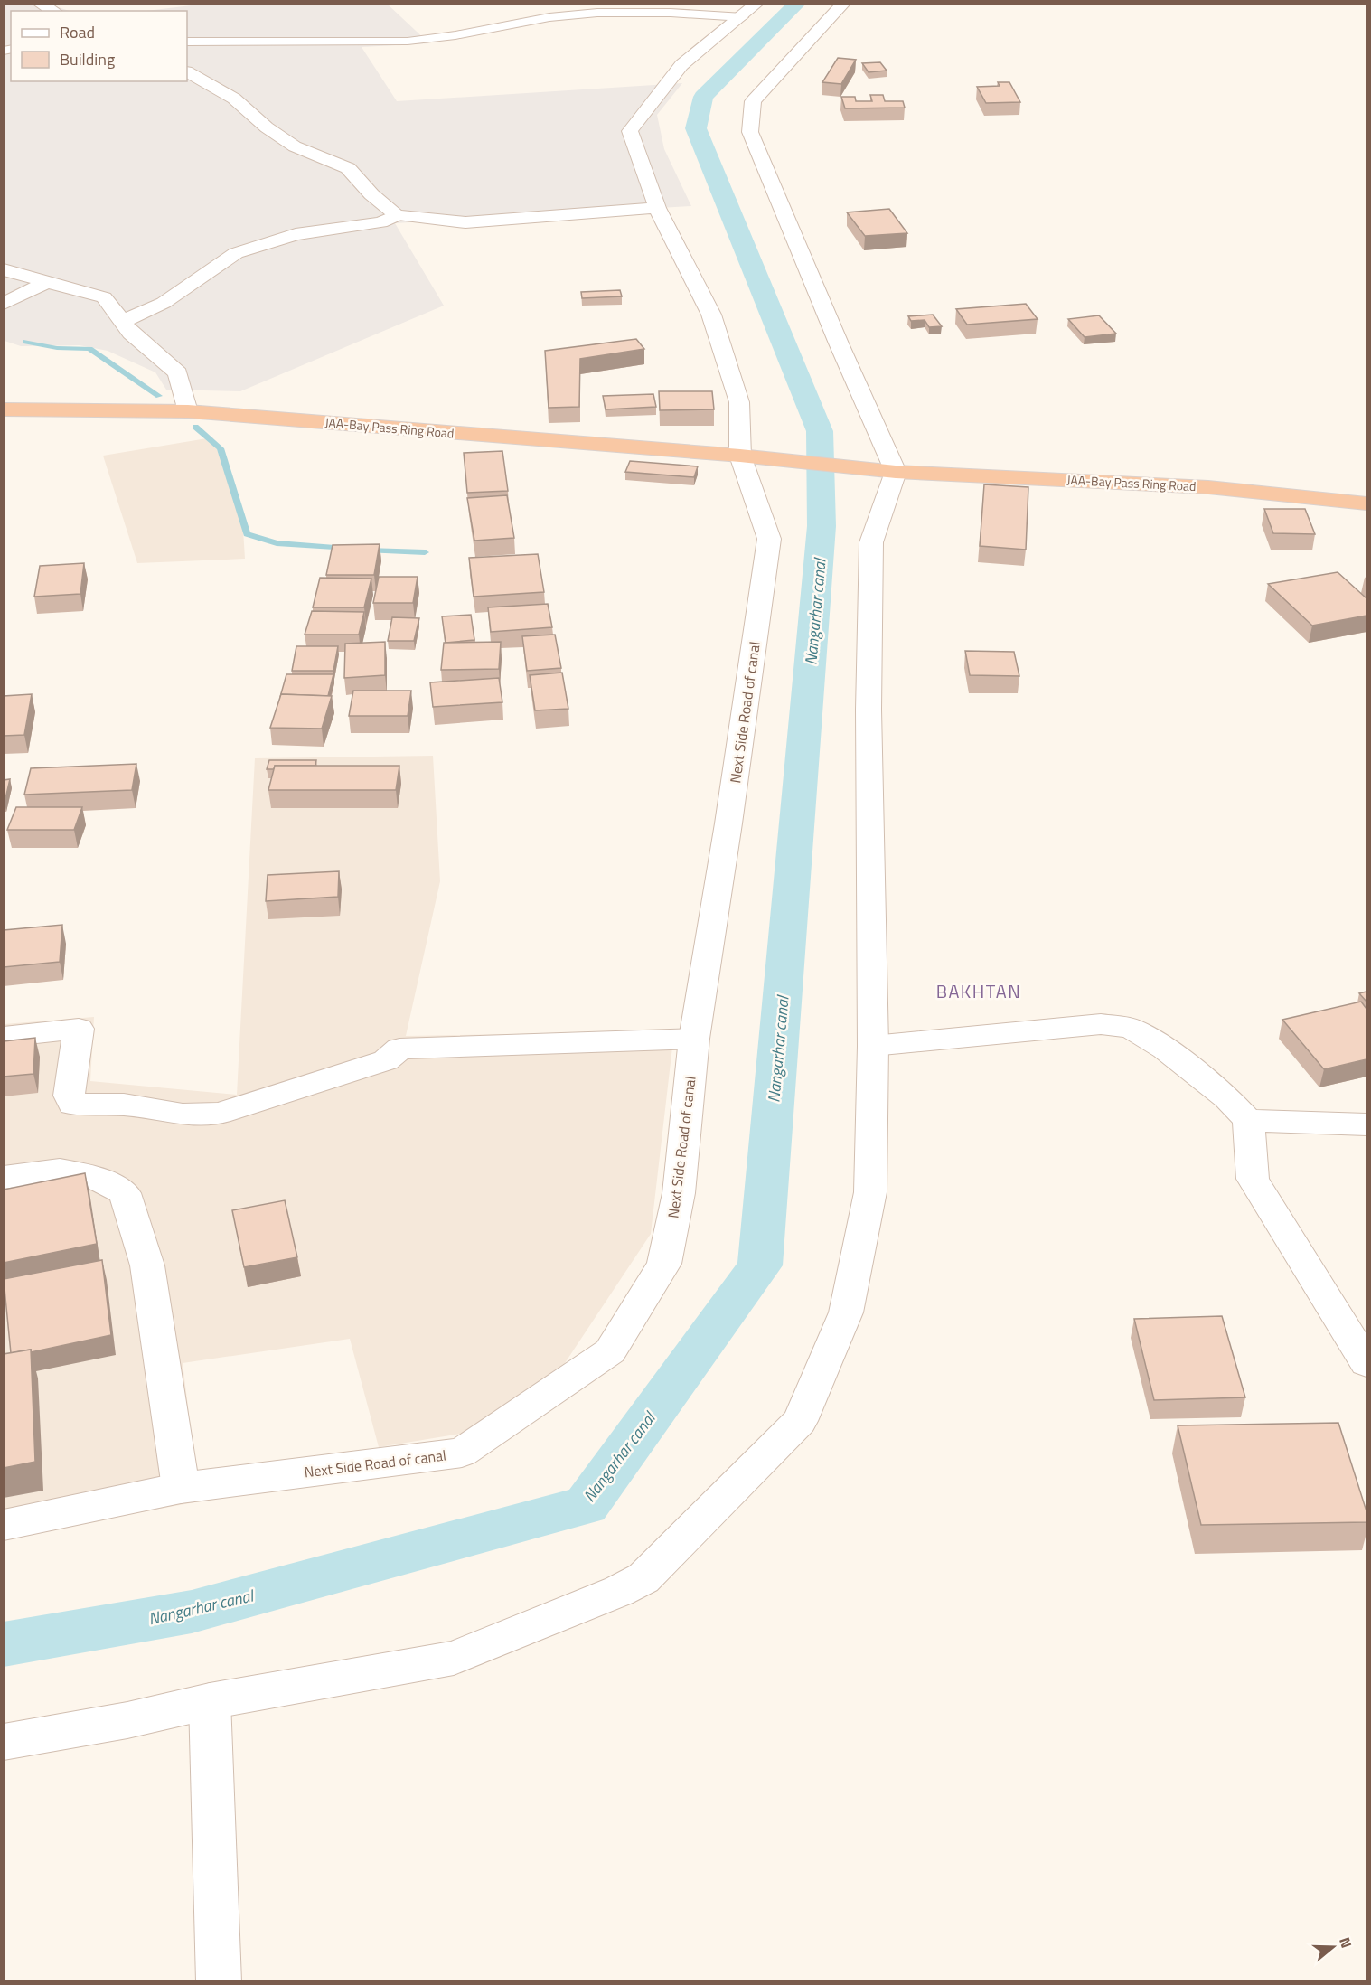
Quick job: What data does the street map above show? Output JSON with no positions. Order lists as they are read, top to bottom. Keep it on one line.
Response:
{"streets":{"highway":["JAA-Bay Pass Ring Road"],"street":["Next Side Road of canal"]},"crossings":[["JAA-Bay Pass Ring Road","Next Side Road of canal"]],"districts":["BAKHTAN"],"water":["Nangarhar canal"],"legend":["Road","Building"],"north":"right"}
